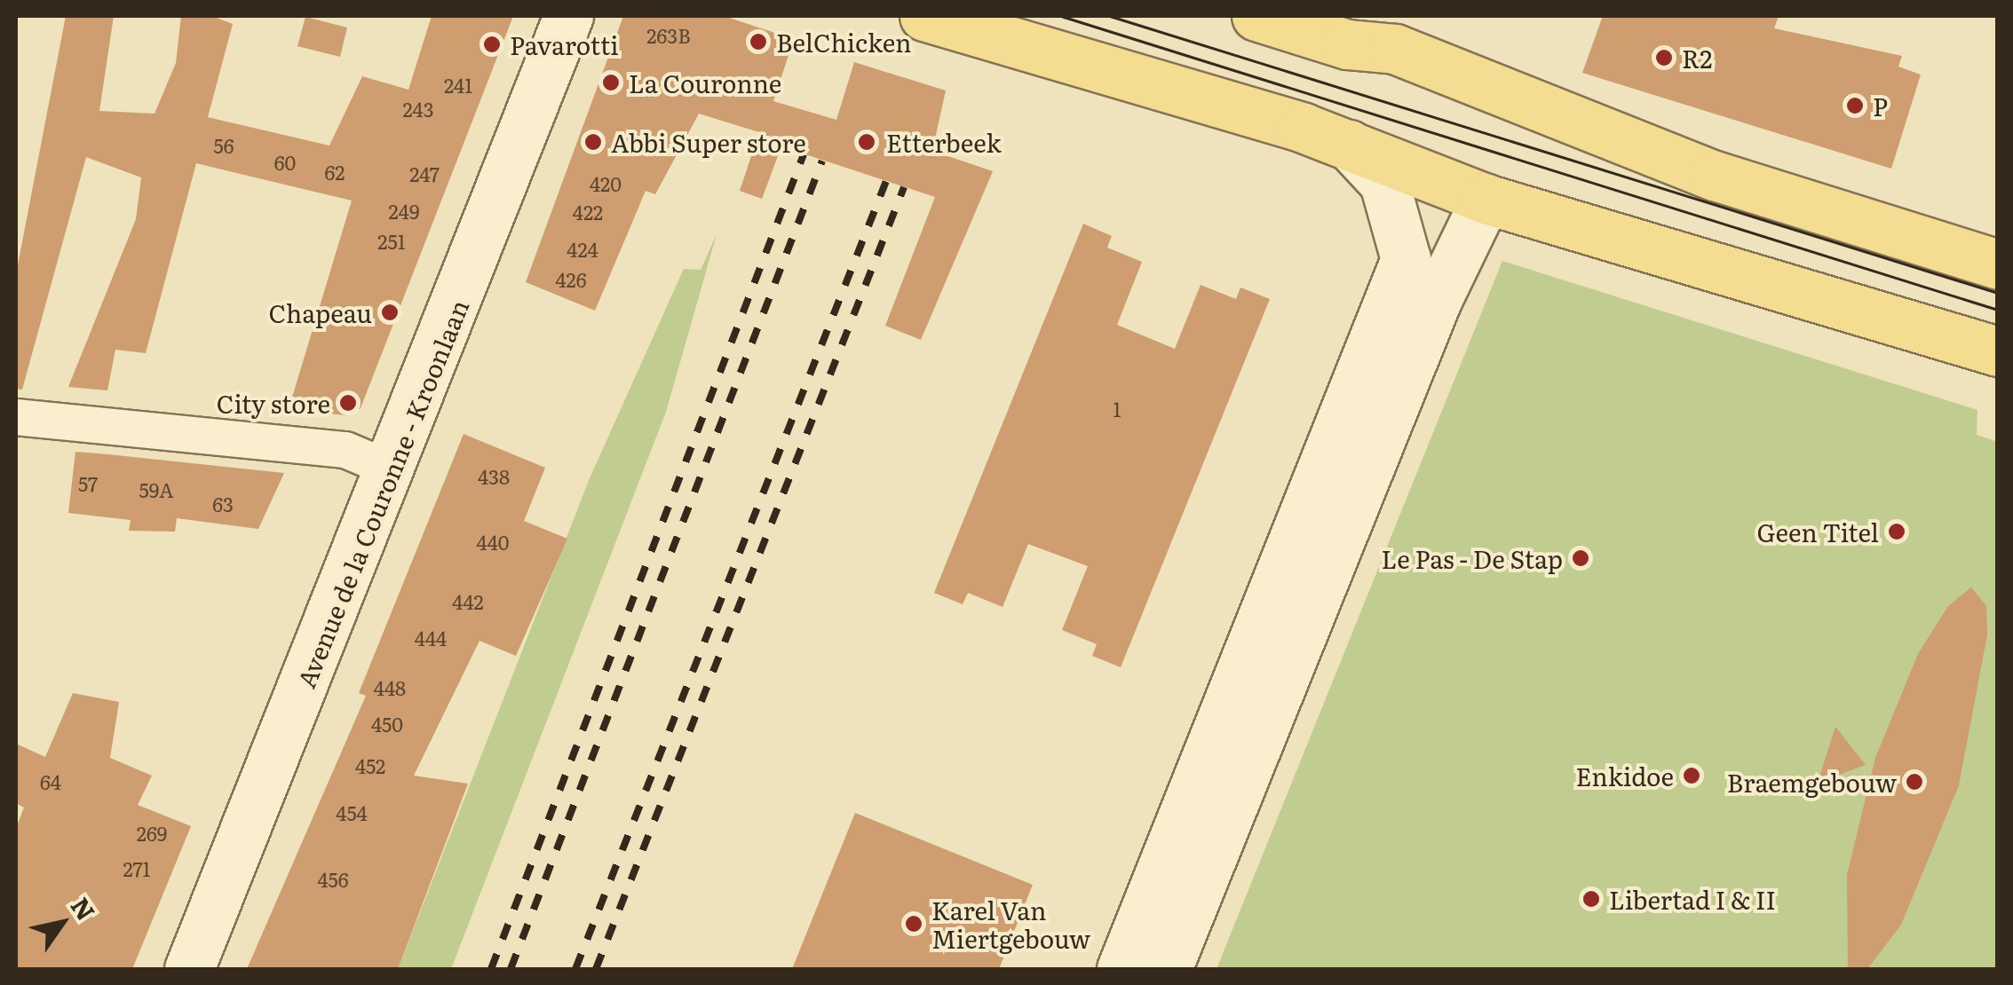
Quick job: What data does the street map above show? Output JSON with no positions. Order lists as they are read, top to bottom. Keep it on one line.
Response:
{"streets":{"main road":["Avenue de la Couronne - Kroonlaan"]},"places":["BelChicken","Pavarotti","R2","La Couronne","P","Abbi Super store","Etterbeek","Chapeau","City store","Geen Titel","Le Pas - De Stap","Enkidoe","Braemgebouw","Libertad I & II","Karel Van Miertgebouw"],"house_numbers":["263B","241","243","56","60","62","247","420","249","422","251","424","426","1","438","57","59A","63","440","442","444","448","450","452","64","454","269","271","456"],"north":"top right"}
